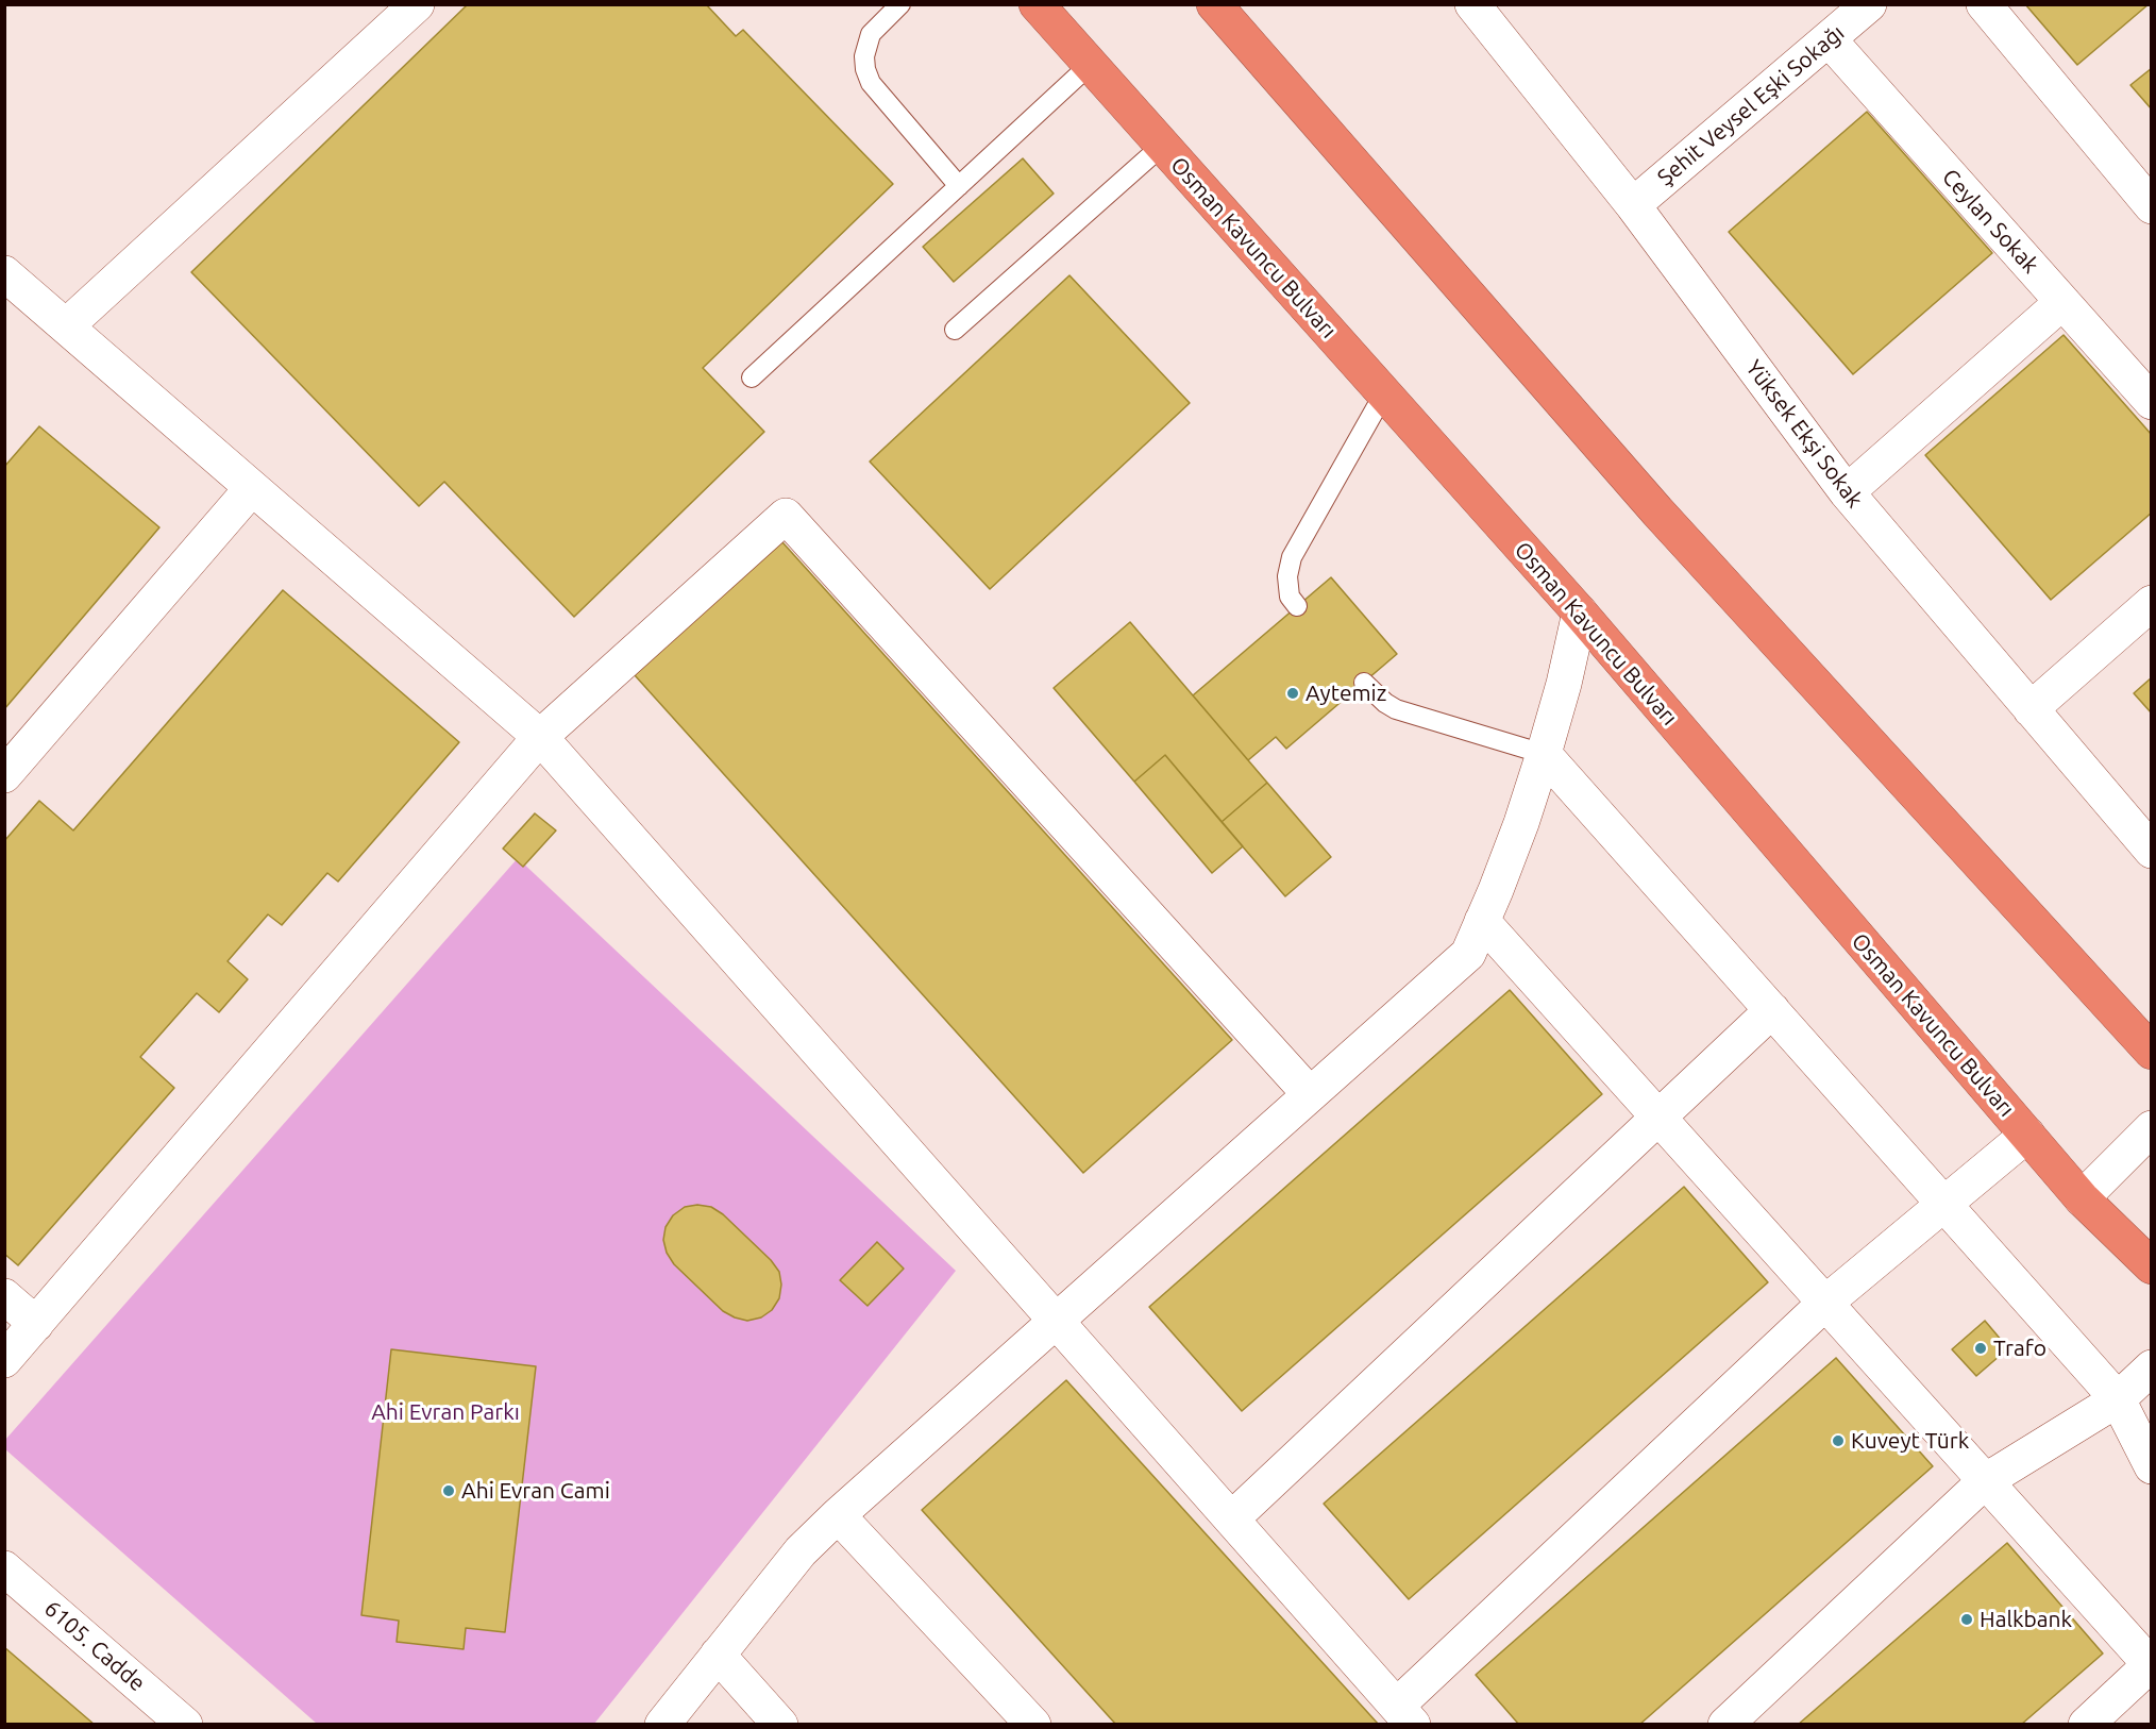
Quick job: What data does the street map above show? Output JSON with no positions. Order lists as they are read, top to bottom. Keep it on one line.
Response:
{"streets":{"highway":["Osman Kavuncu Bulvarı"],"street":["Şehit Veysel Eşki Sokağı","Ceylan Sokak","Yüksek Ekşi Sokak","6105. Cadde"]},"crossings":[["Şehit Veysel Eşki Sokağı","Ceylan Sokak"],["Şehit Veysel Eşki Sokağı","Yüksek Ekşi Sokak"]],"parks":["Ahi Evran Parkı"],"places":["Aytemiz","Trafo","Kuveyt Türk","Ahi Evran Cami","Halkbank"]}
